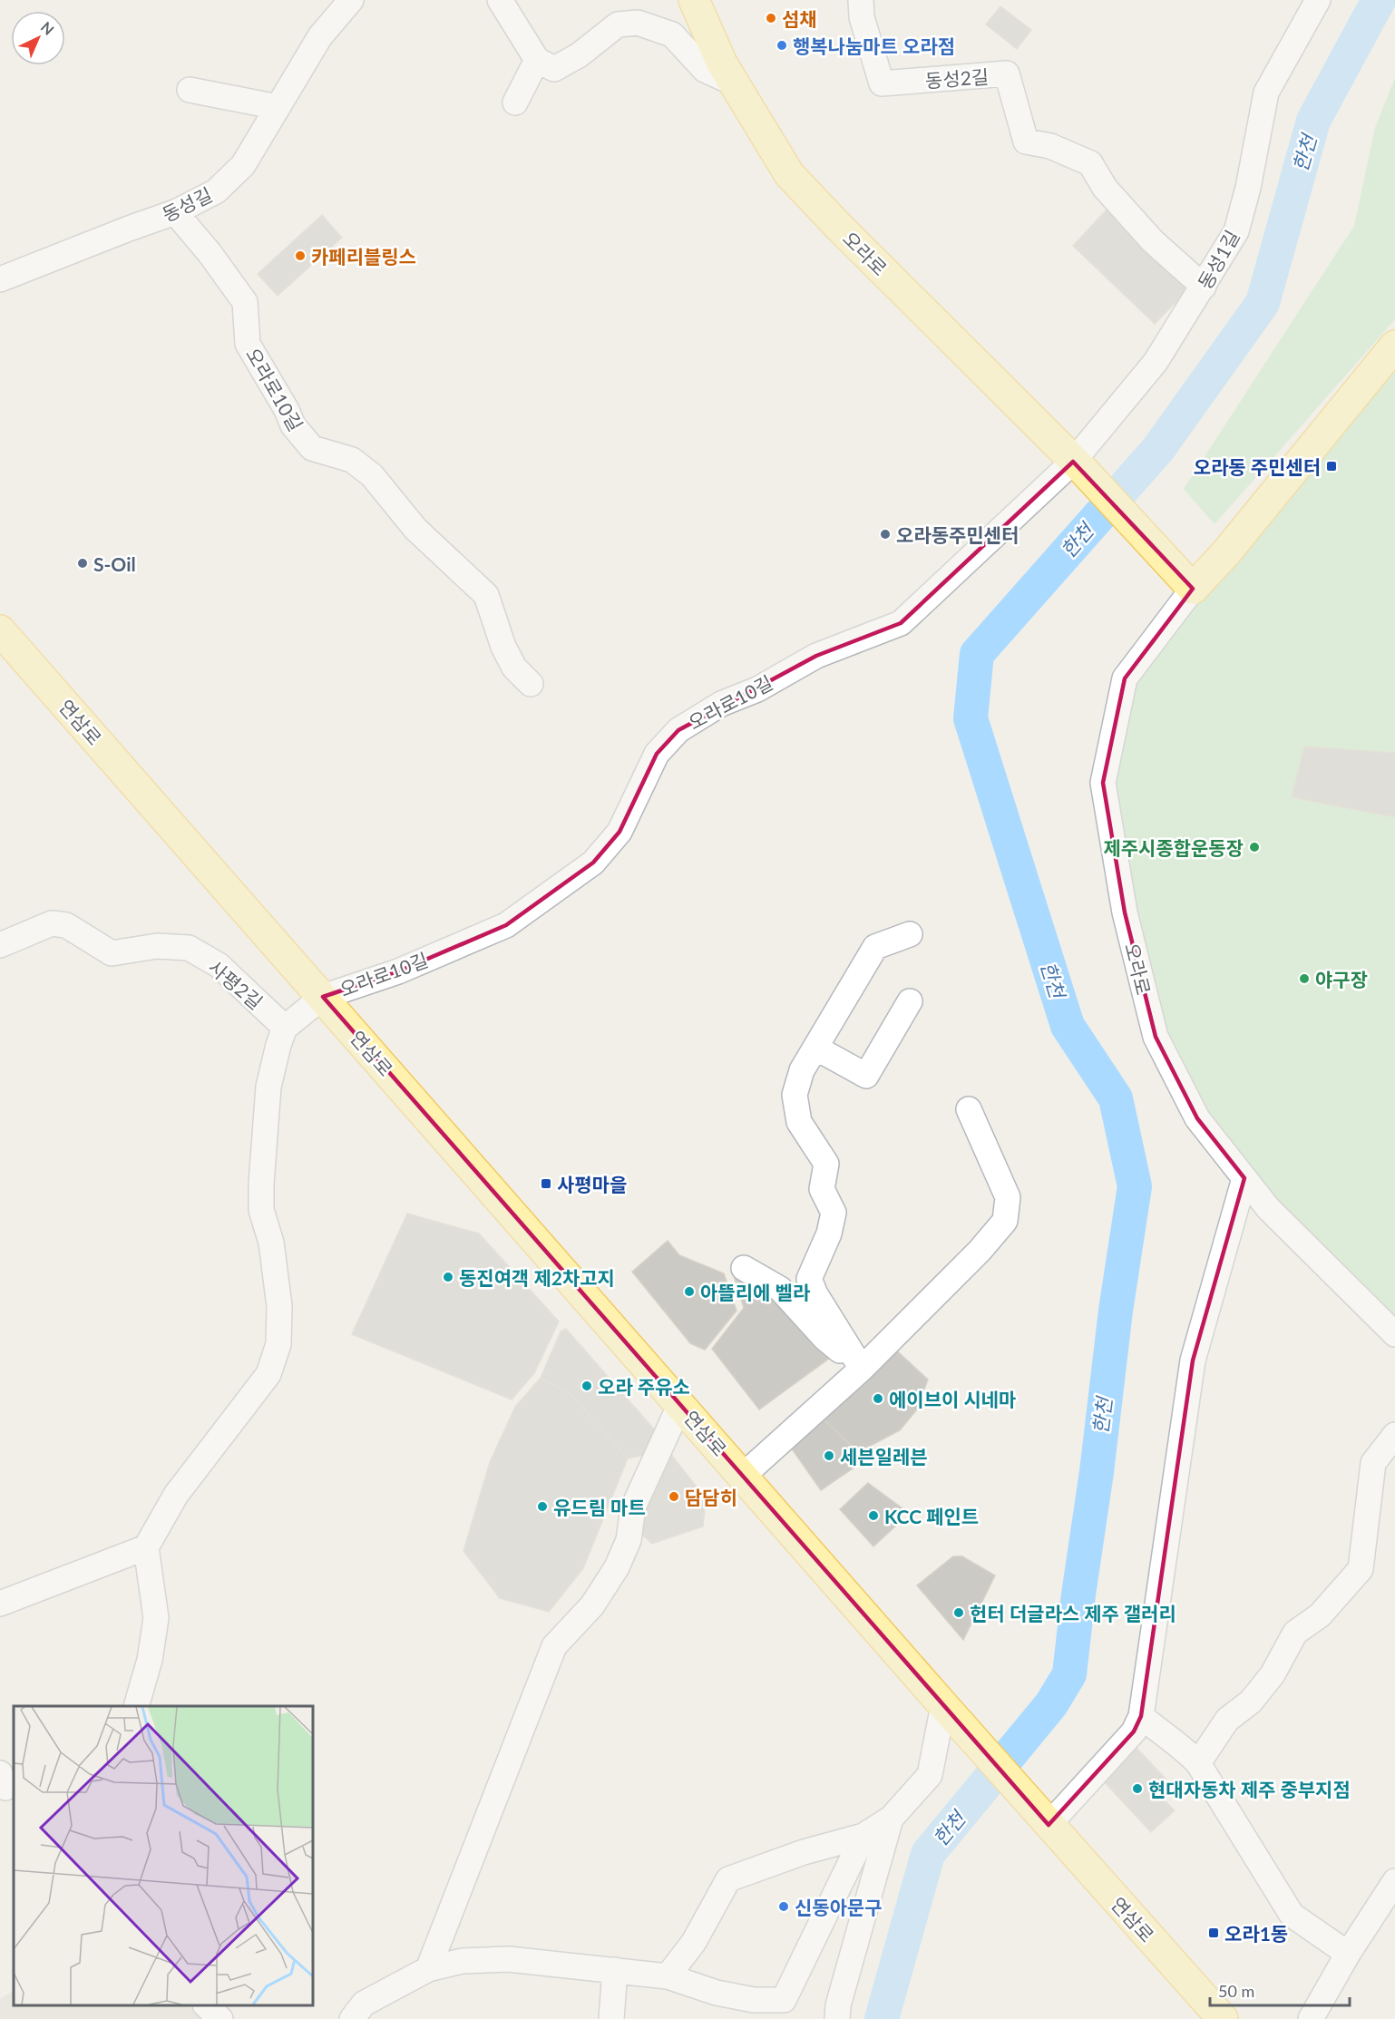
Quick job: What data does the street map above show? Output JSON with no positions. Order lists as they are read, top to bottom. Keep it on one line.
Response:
{"streets":{"main road":["오라로","연삼로"],"street":["동성2길","동성길","동성1길","오라로10길","사평2길"]},"crossings":[["동성2길","동성1길"],["동성길","오라로10길"],["오라로","동성1길"],["오라로","오라로10길"],["동성1길","오라로10길"],["오라로10길","연삼로"],["오라로10길","사평2길"]],"water":["한천"],"places":{"other":["섬채","행복나눔마트 오라점","카페리블링스","오라동주민센터","S-Oil","제주시종합운동장","야구장","동진여객 제2차고지","아뜰리에 벨라","오라 주유소","에이브이 시네마","세븐일레븐","담담히","유드림 마트","KCC 페인트","헌터 더글라스 제주 갤러리","현대자동차 제주 중부지점","신동아문구"],"transit":["오라동 주민센터","사평마을","오라1동"]},"scale_bar":"50 m","north":"top right"}
